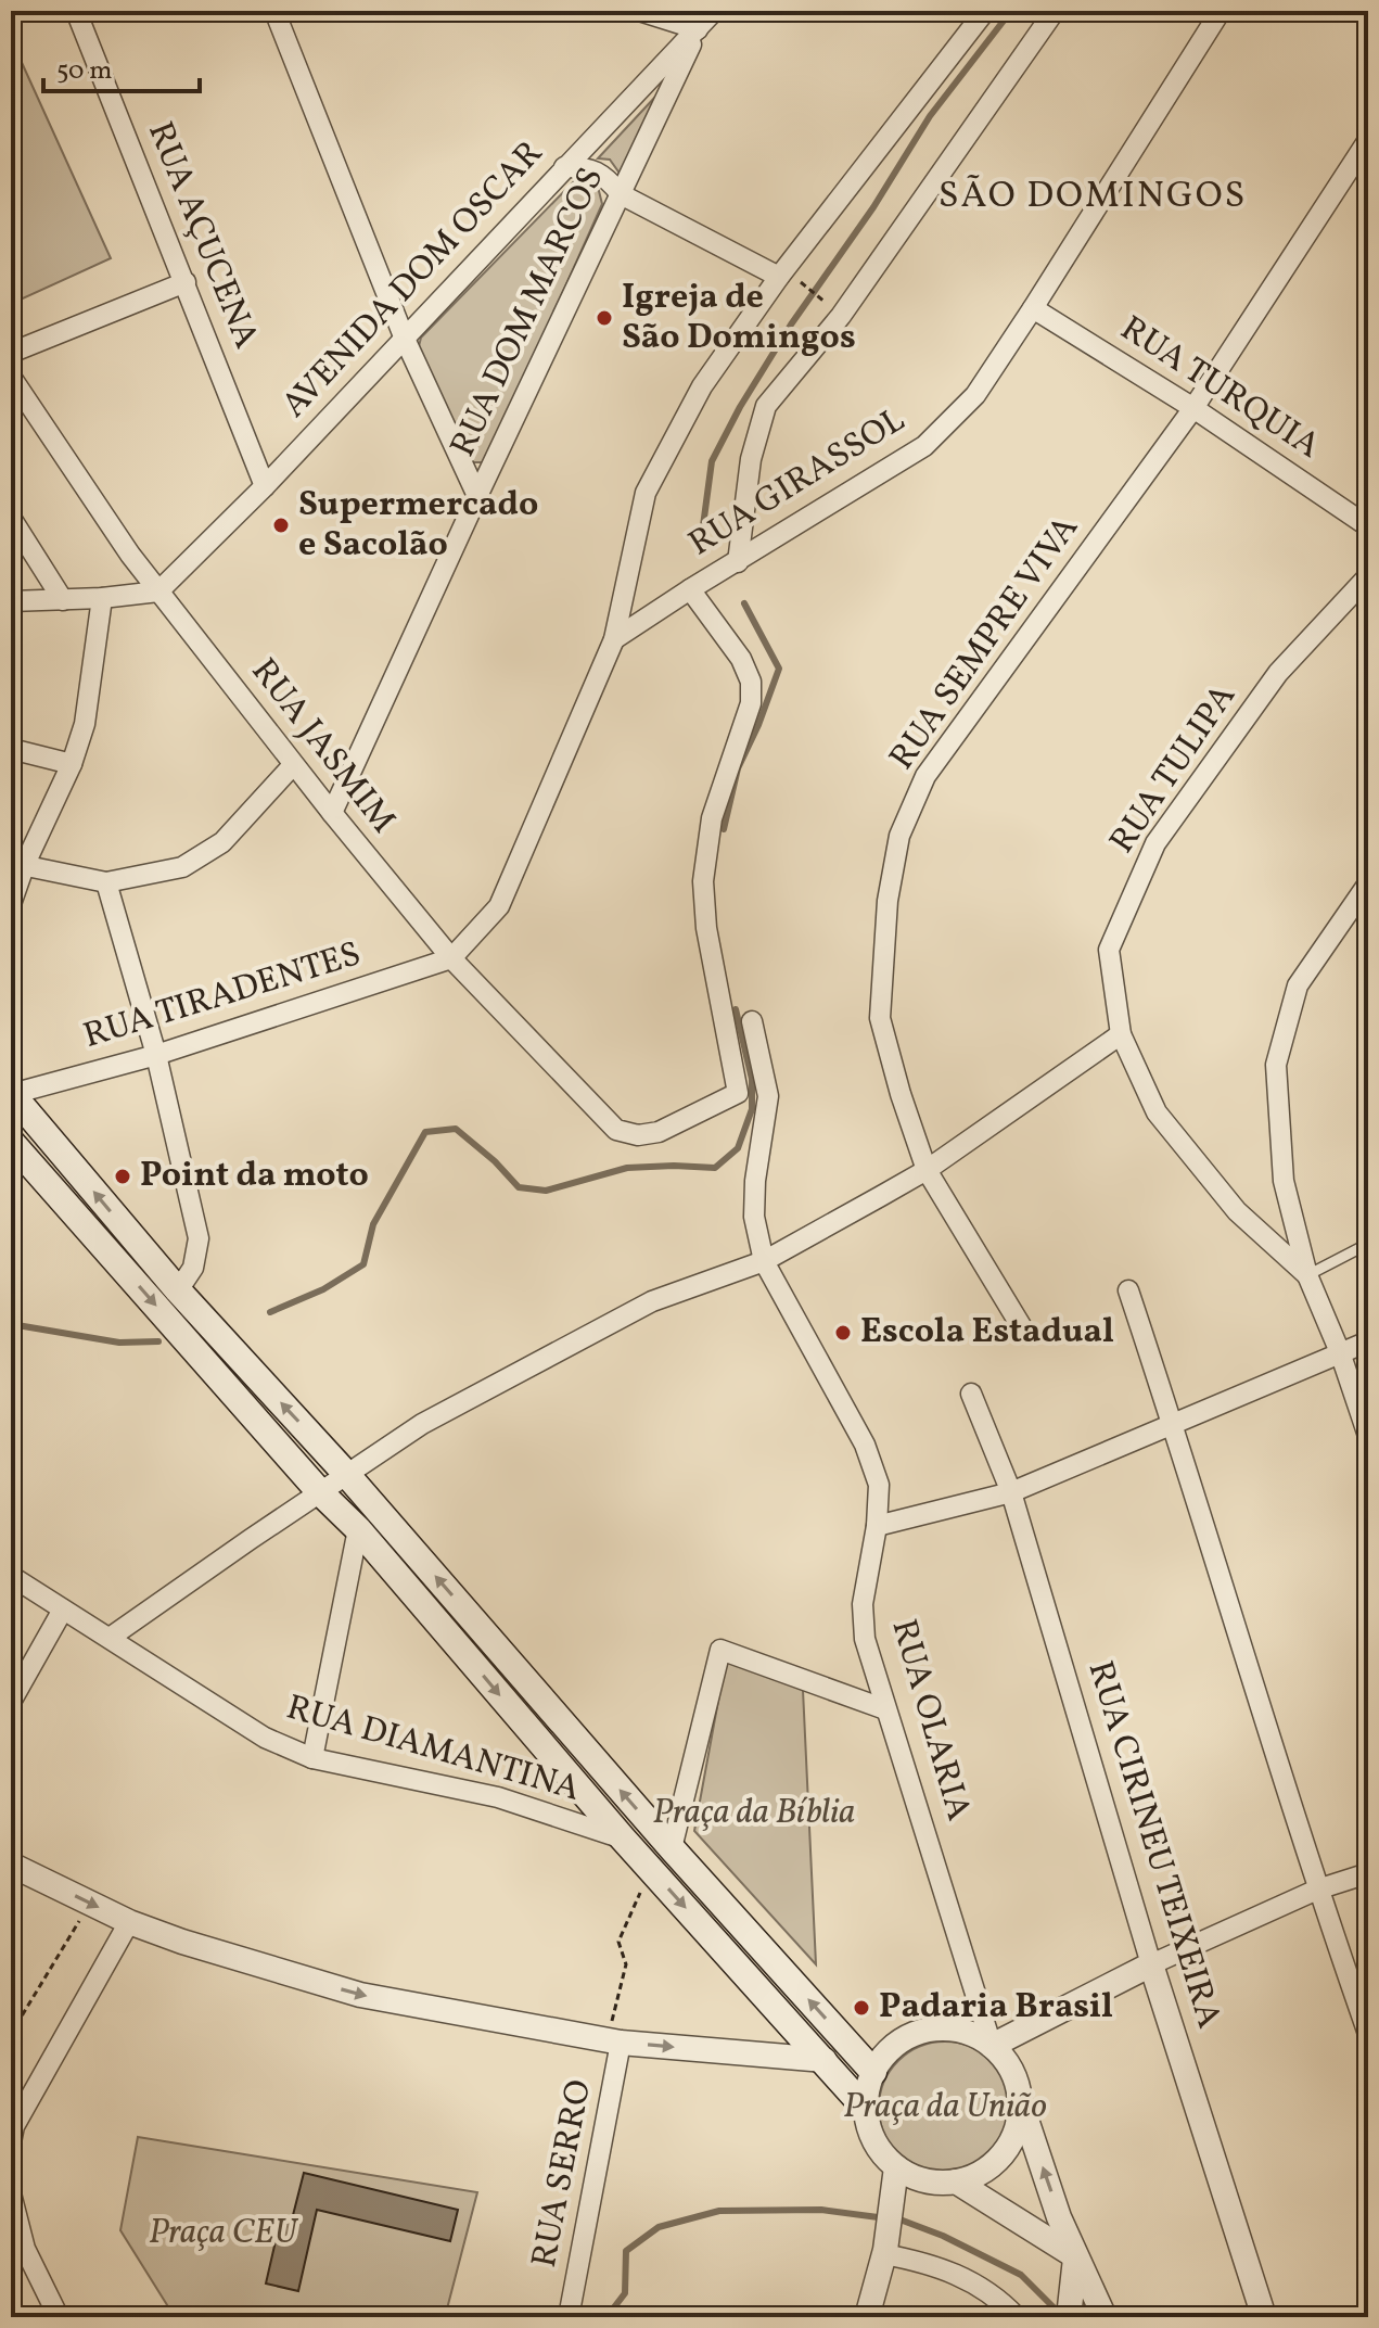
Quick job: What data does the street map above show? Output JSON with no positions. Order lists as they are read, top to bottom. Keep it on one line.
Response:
{"streets":{"street":["RUA AÇUCENA","AVENIDA DOM OSCAR","RUA DOM MARCOS","RUA TURQUIA","RUA GIRASSOL","RUA SEMPRE VIVA","RUA JASMIM","RUA TULIPA","RUA TIRADENTES","RUA OLARIA","RUA DIAMANTINA","RUA CIRINEU TEIXEIRA","RUA SERRO"]},"crossings":[["RUA AÇUCENA","AVENIDA DOM OSCAR"],["AVENIDA DOM OSCAR","RUA DOM MARCOS"],["AVENIDA DOM OSCAR","RUA JASMIM"],["RUA DOM MARCOS","RUA JASMIM"],["RUA TURQUIA","RUA GIRASSOL"],["RUA TURQUIA","RUA SEMPRE VIVA"],["RUA GIRASSOL","RUA JASMIM"],["RUA JASMIM","RUA TIRADENTES"]],"districts":["SÃO DOMINGOS"],"parks":["Praça da Bíblia","Praça da União","Praça CEU"],"places":["Igreja de São Domingos","Supermercado e Sacolão","Point da moto","Escola Estadual","Padaria Brasil"],"scale_bar":"50 m"}
